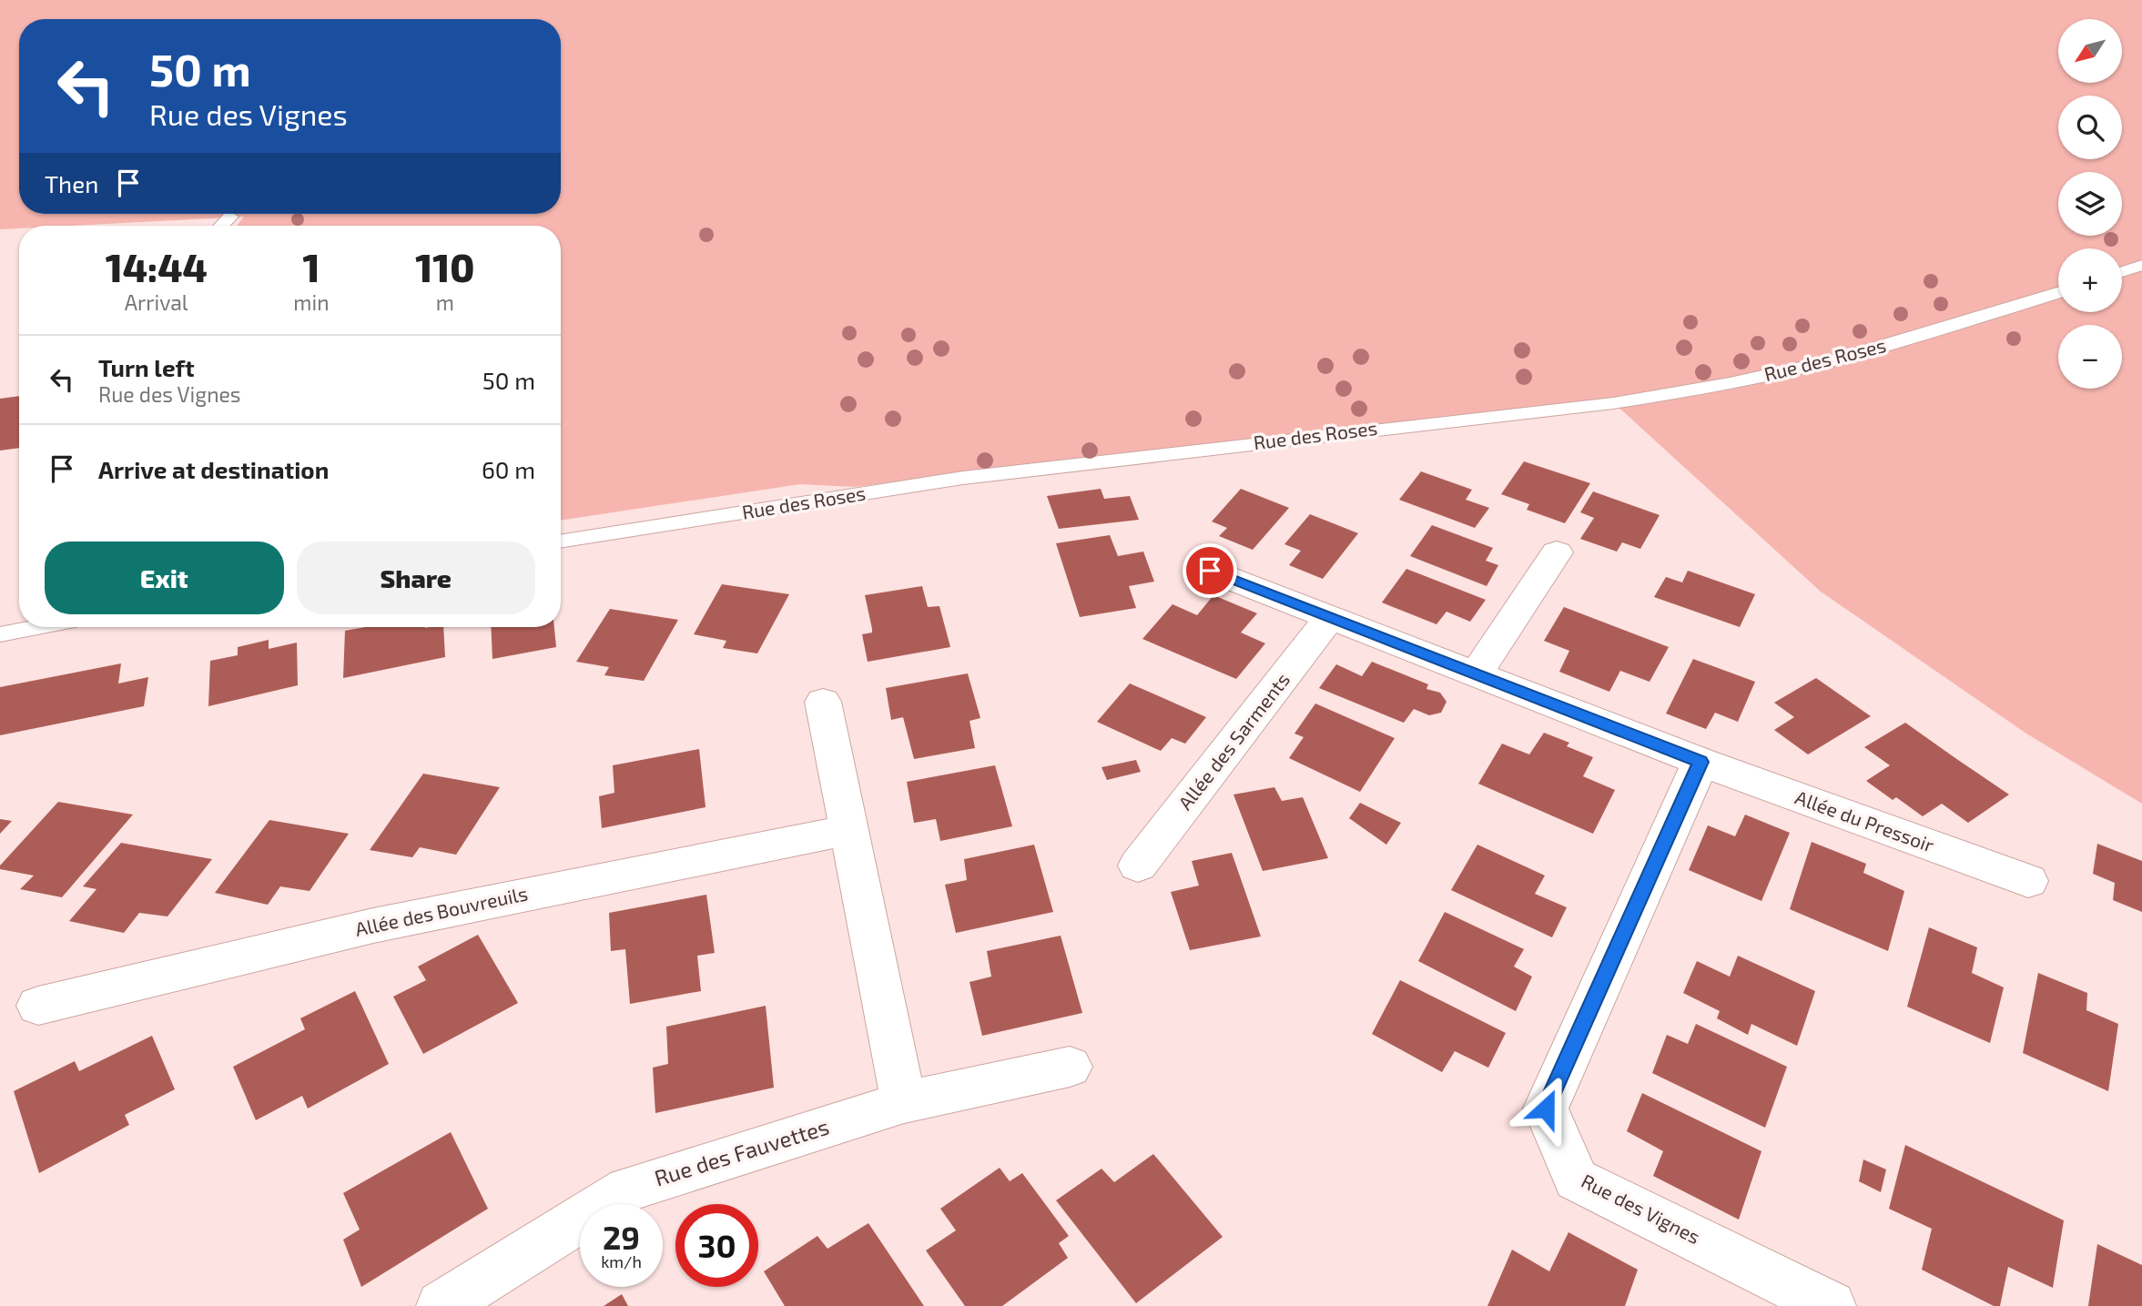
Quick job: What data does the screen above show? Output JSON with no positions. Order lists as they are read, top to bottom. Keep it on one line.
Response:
{"streets":{"street":["Allée des Sarments","Allée du Pressoir","Allée des Bouvreuils","Rue des Fauvettes","Rue des Vignes"],"lane":["Rue des Roses"]},"crossings":[["Allée du Pressoir","Rue des Vignes"]],"north":"bottom left","page":{"map_buttons":["+","−"],"turn":["50 m","Rue des Vignes"],"then":"Then","eta":["14:44","Arrival","1","min","110","m"],"list":[{"name":"Turn left","note":"Rue des Vignes","value":"50 m"},{"name":"Arrive at destination","value":"60 m"}],"buttons":["Exit","Share"],"speed":"29 km/h","limit":"30"}}
